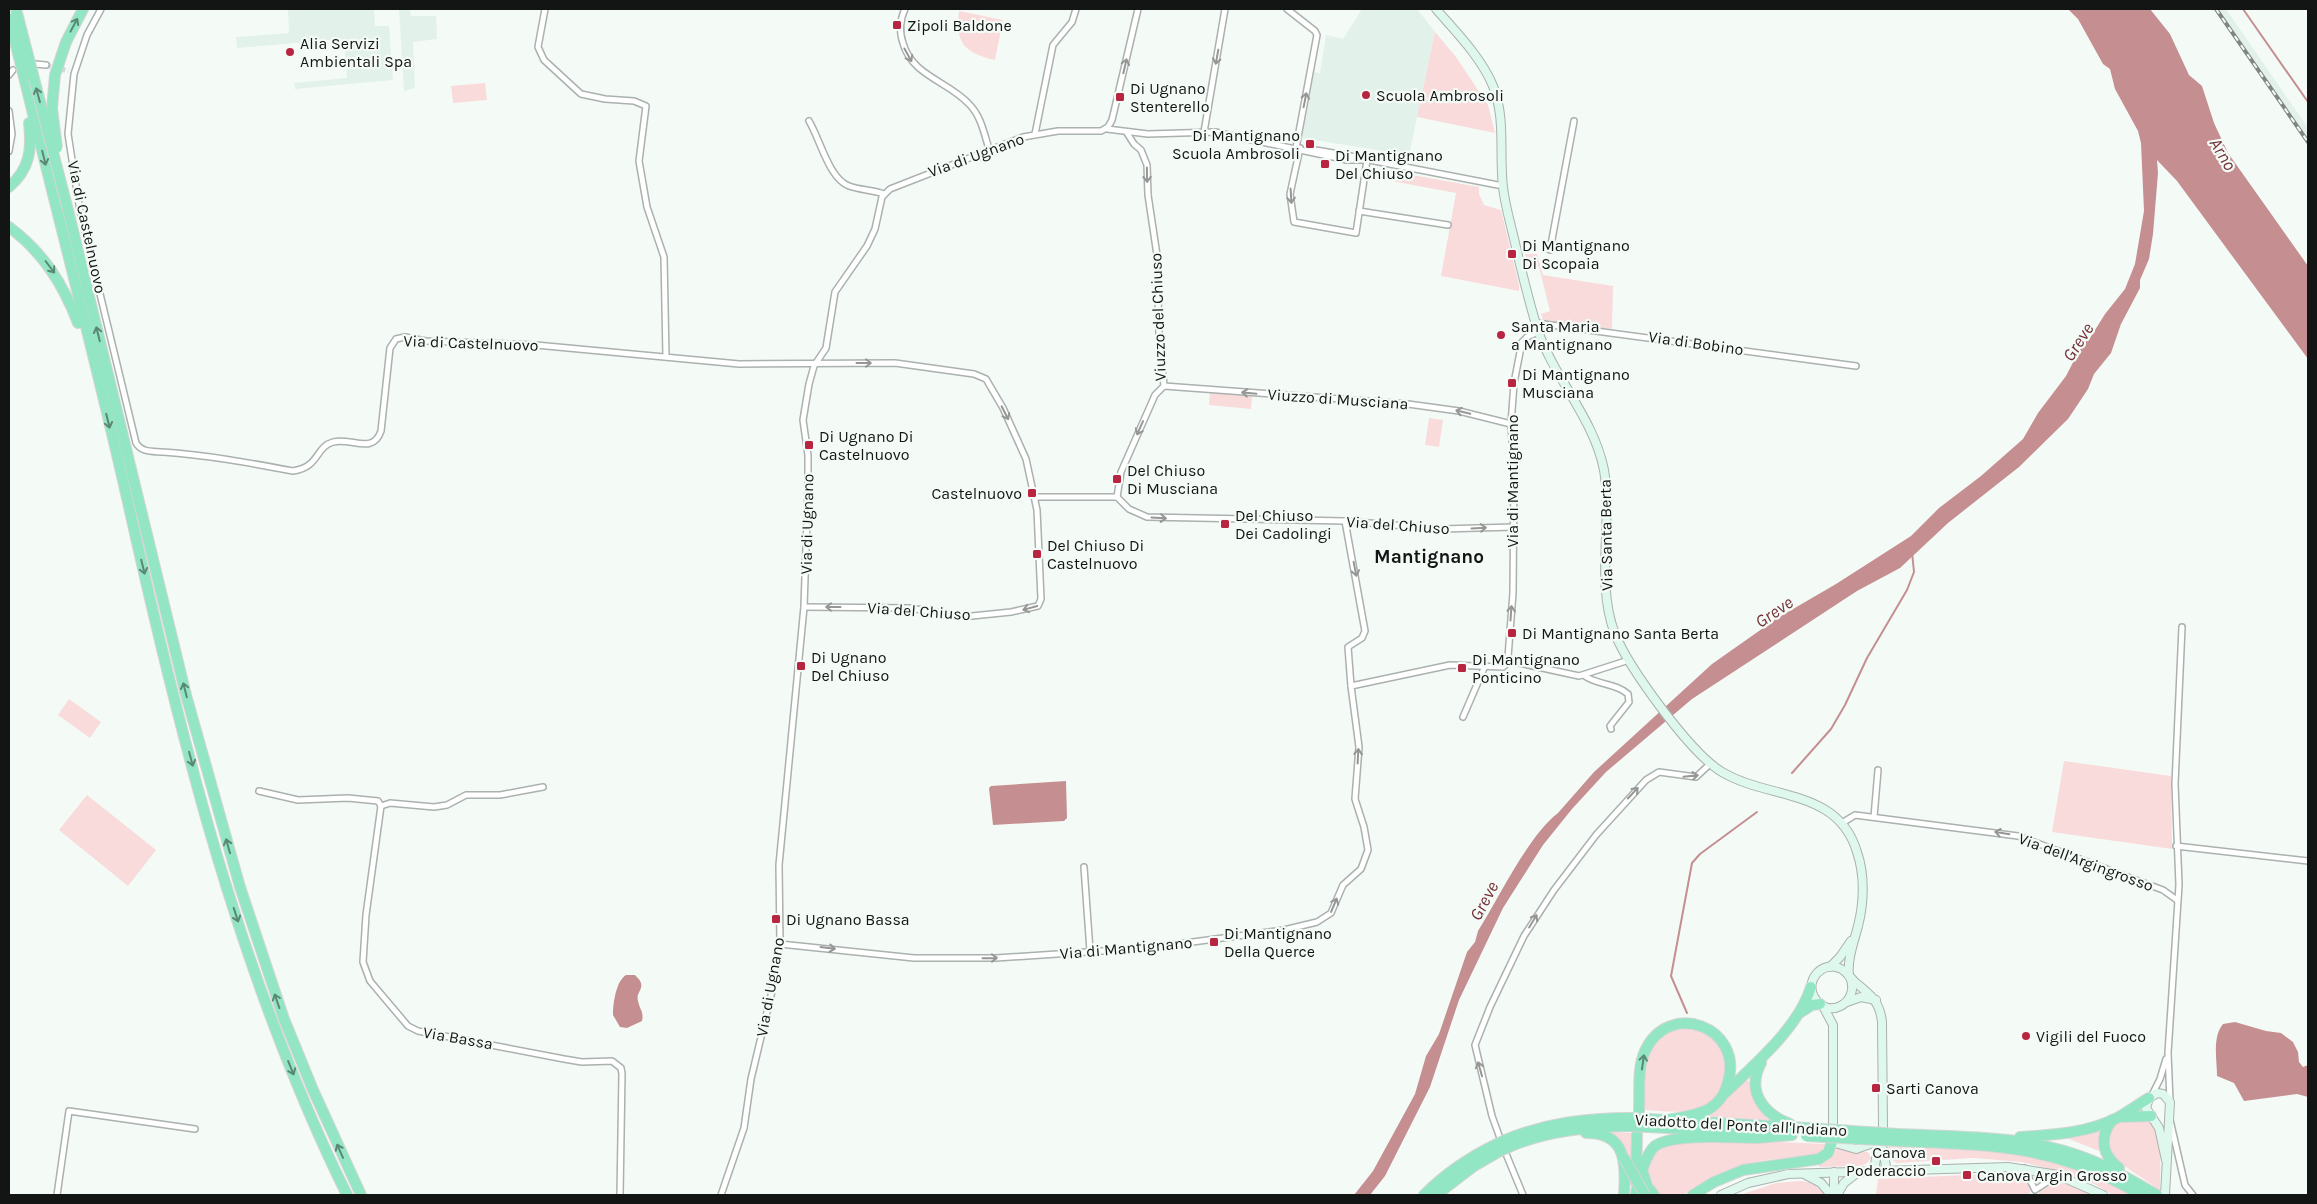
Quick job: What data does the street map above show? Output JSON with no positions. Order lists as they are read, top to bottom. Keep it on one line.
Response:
{"streets":{"highway":["Viadotto del Ponte all'Indiano"],"street":["Via di Ugnano","Via di Castelnuovo","Viuzzo del Chiuso","Via di Bobino","Viuzzo di Musciana","Via di Mantignano","Via del Chiuso","Via Santa Berta","Via dell'Argingrosso","Via Bassa"]},"crossings":[["Via di Ugnano","Via di Castelnuovo"],["Via di Ugnano","Via di Mantignano"],["Via di Ugnano","Via del Chiuso"],["Via di Castelnuovo","Via del Chiuso"],["Viuzzo del Chiuso","Viuzzo di Musciana"],["Viuzzo del Chiuso","Via del Chiuso"],["Viuzzo di Musciana","Via di Mantignano"],["Via di Mantignano","Via del Chiuso"],["Via di Mantignano","Via Santa Berta"],["Via Santa Berta","Via dell'Argingrosso"]],"one_way":["Viuzzo del Chiuso","Viuzzo di Musciana"],"districts":["Mantignano"],"water":["Arno","Greve"],"places":{"transit":["Zipoli Baldone","Di Ugnano Stenterello","Di Mantignano Scuola Ambrosoli","Di Mantignano Del Chiuso","Di Mantignano Di Scopaia","Di Mantignano Musciana","Di Ugnano Di Castelnuovo","Del Chiuso Di Musciana","Castelnuovo","Del Chiuso Dei Cadolingi","Del Chiuso Di Castelnuovo","Di Mantignano Santa Berta","Di Ugnano Del Chiuso","Di Mantignano Ponticino","Di Ugnano Bassa","Di Mantignano Della Querce","Sarti Canova","Canova Poderaccio","Canova Argin Grosso"],"other":["Alia Servizi Ambientali Spa","Scuola Ambrosoli","Santa Maria a Mantignano","Vigili del Fuoco"]}}
